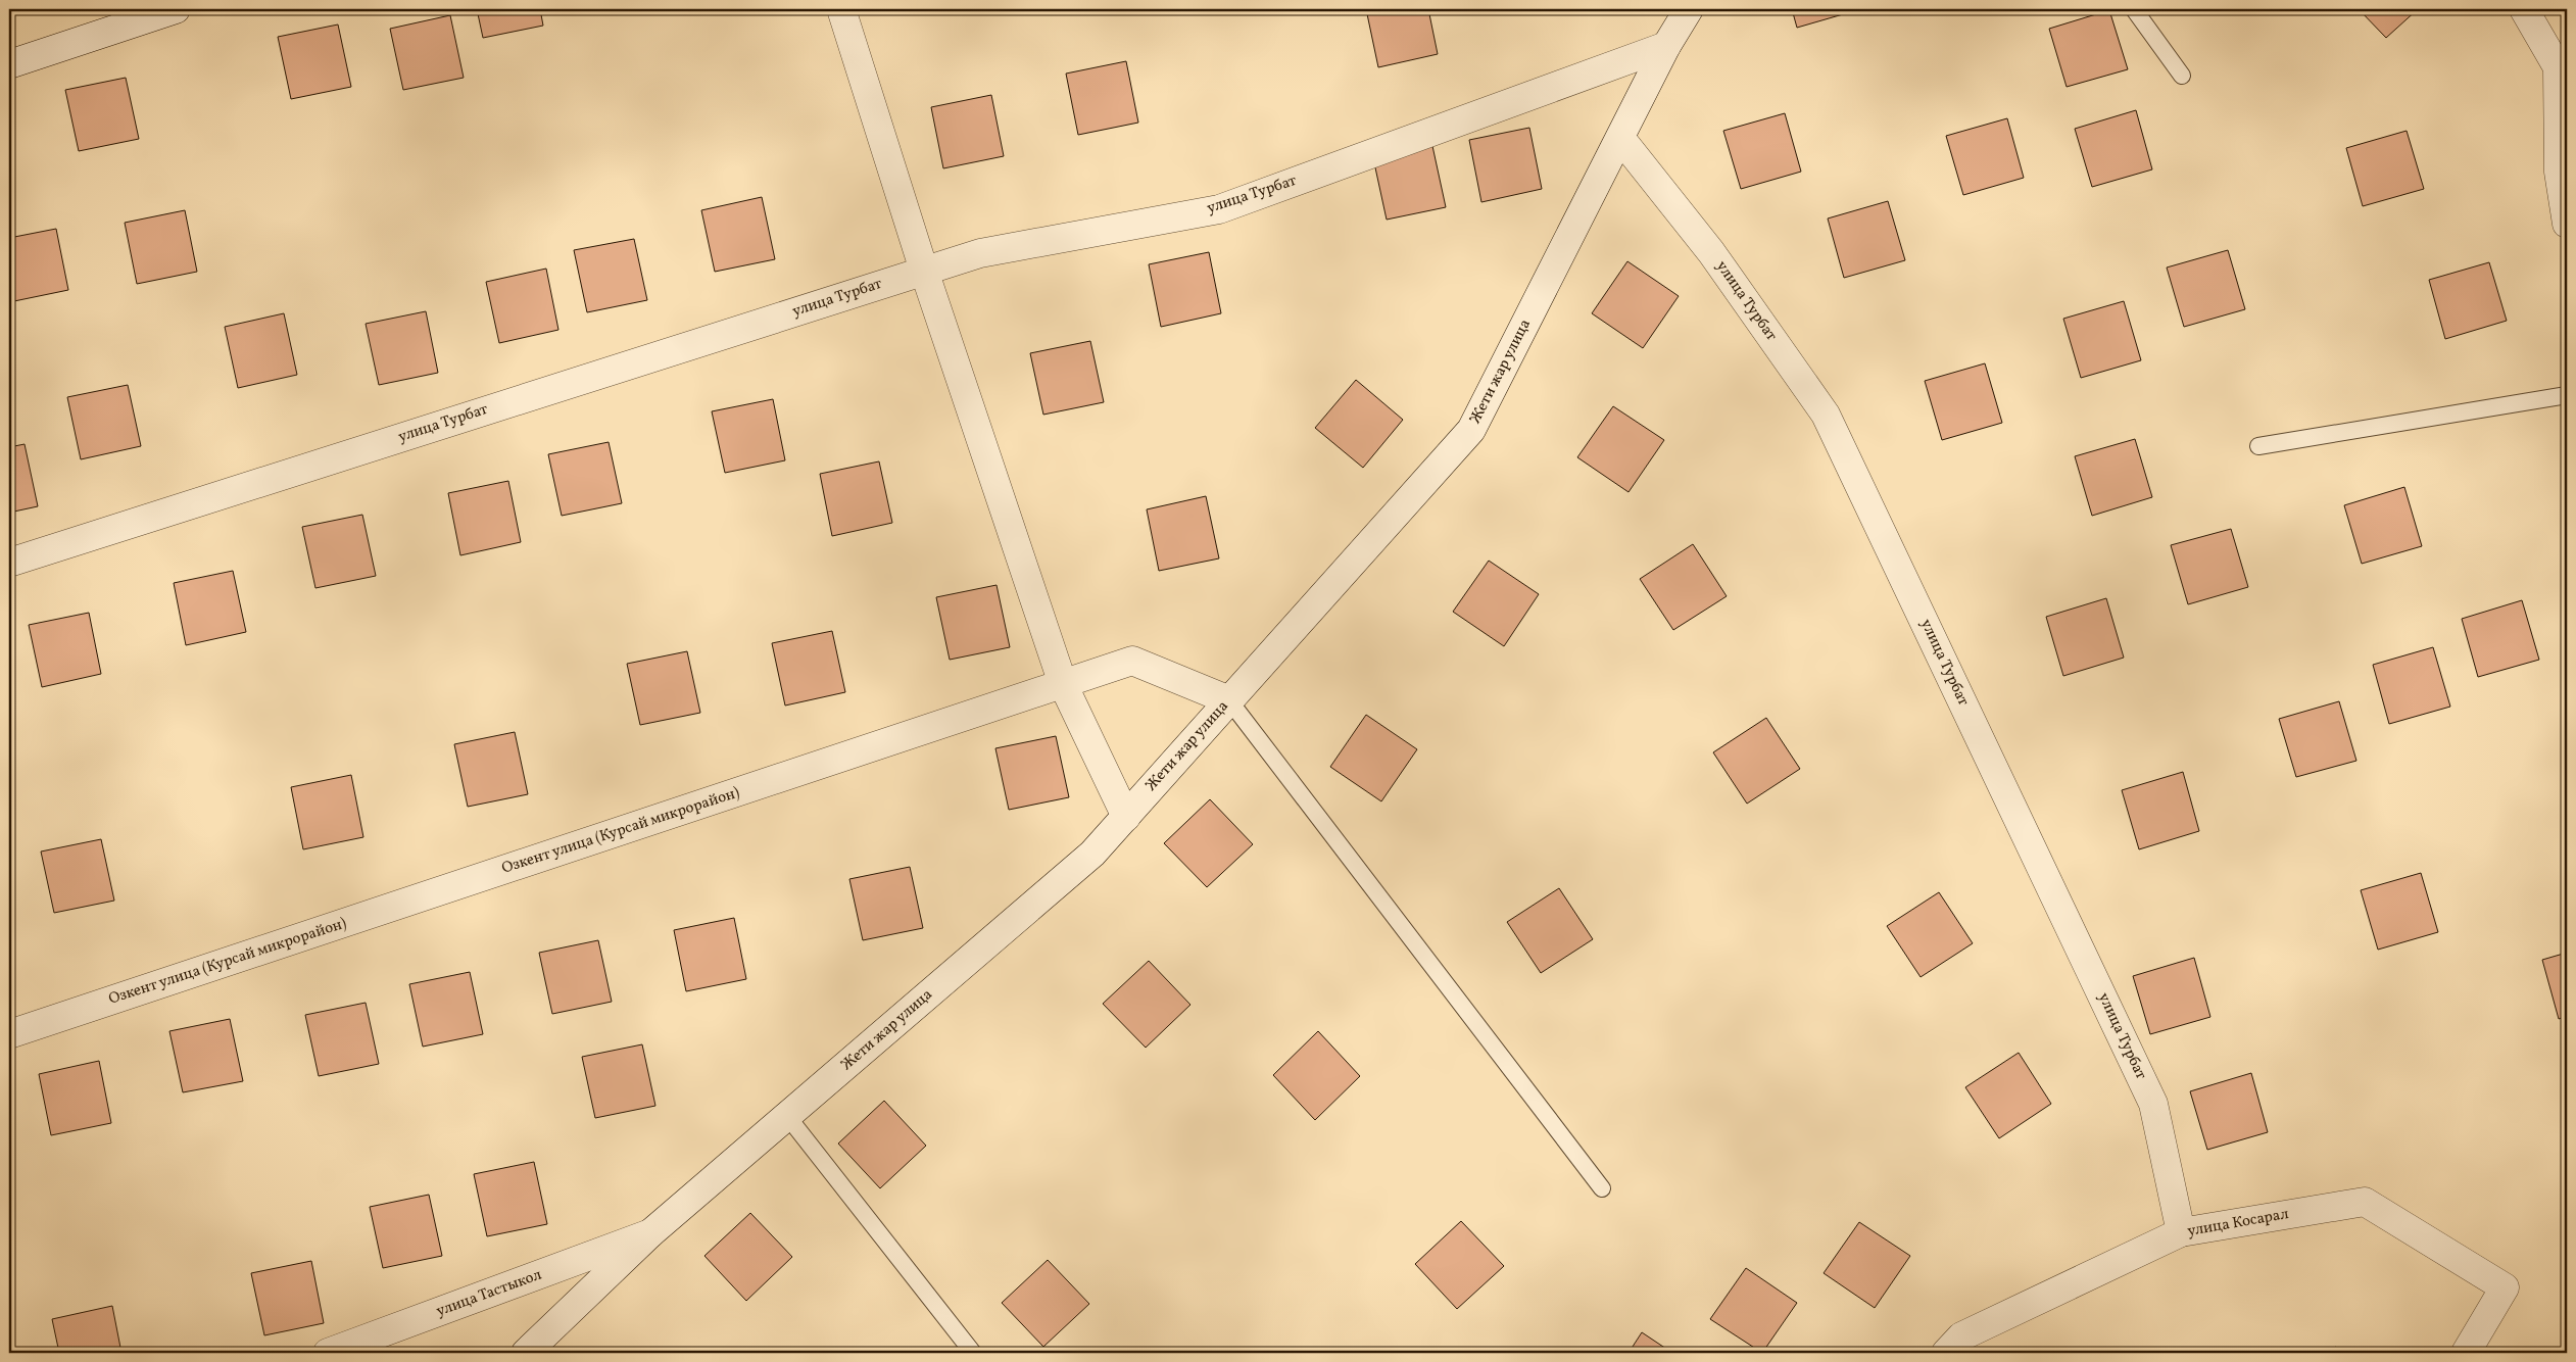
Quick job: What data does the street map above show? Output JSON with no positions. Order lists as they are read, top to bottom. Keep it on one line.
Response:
{"streets":{"street":["улица Турбат","Жети жар улица","Озкент улица (Курсай микрорайон)","улица Косарал","улица Тастыкол"]},"crossings":[["улица Турбат","Жети жар улица"],["улица Турбат","улица Косарал"],["Жети жар улица","Озкент улица (Курсай микрорайон)"],["Жети жар улица","улица Тастыкол"]]}
